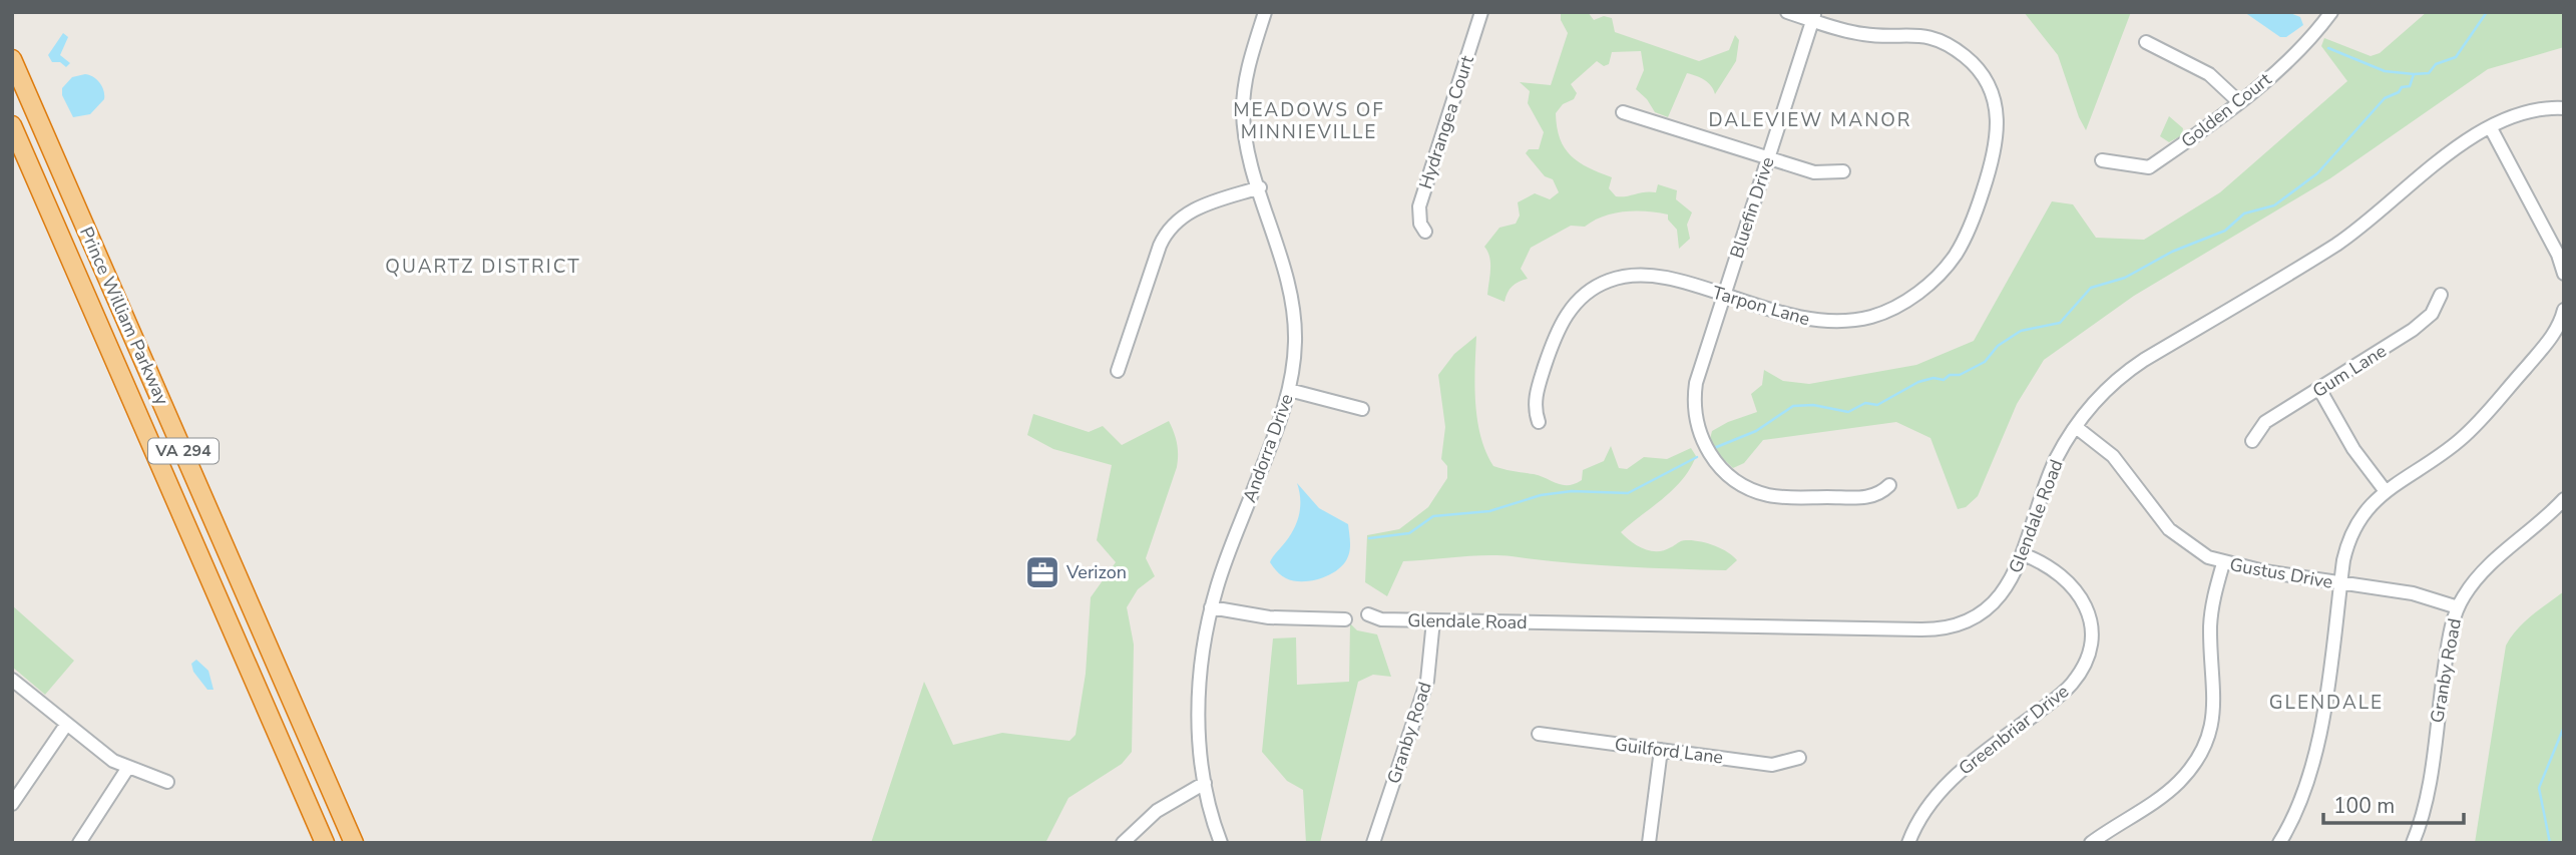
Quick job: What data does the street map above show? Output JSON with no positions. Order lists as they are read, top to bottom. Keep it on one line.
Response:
{"streets":{"highway":["Prince William Parkway","VA 294"],"street":["Golden Court","Hydrangea Court","Bluefin Drive","Tarpon Lane","Gum Lane","Andorra Drive","Glendale Road","Gustus Drive","Granby Road","Greenbriar Drive","Guilford Lane"]},"crossings":[["Bluefin Drive","Tarpon Lane"],["Glendale Road","Gustus Drive"],["Glendale Road","Granby Road"],["Glendale Road","Greenbriar Drive"],["Gustus Drive","Granby Road"]],"districts":["MEADOWS OF MINNIEVILLE","DALEVIEW MANOR","QUARTZ DISTRICT","GLENDALE"],"places":{"office":["Verizon"]},"scale_bar":"100 m"}
